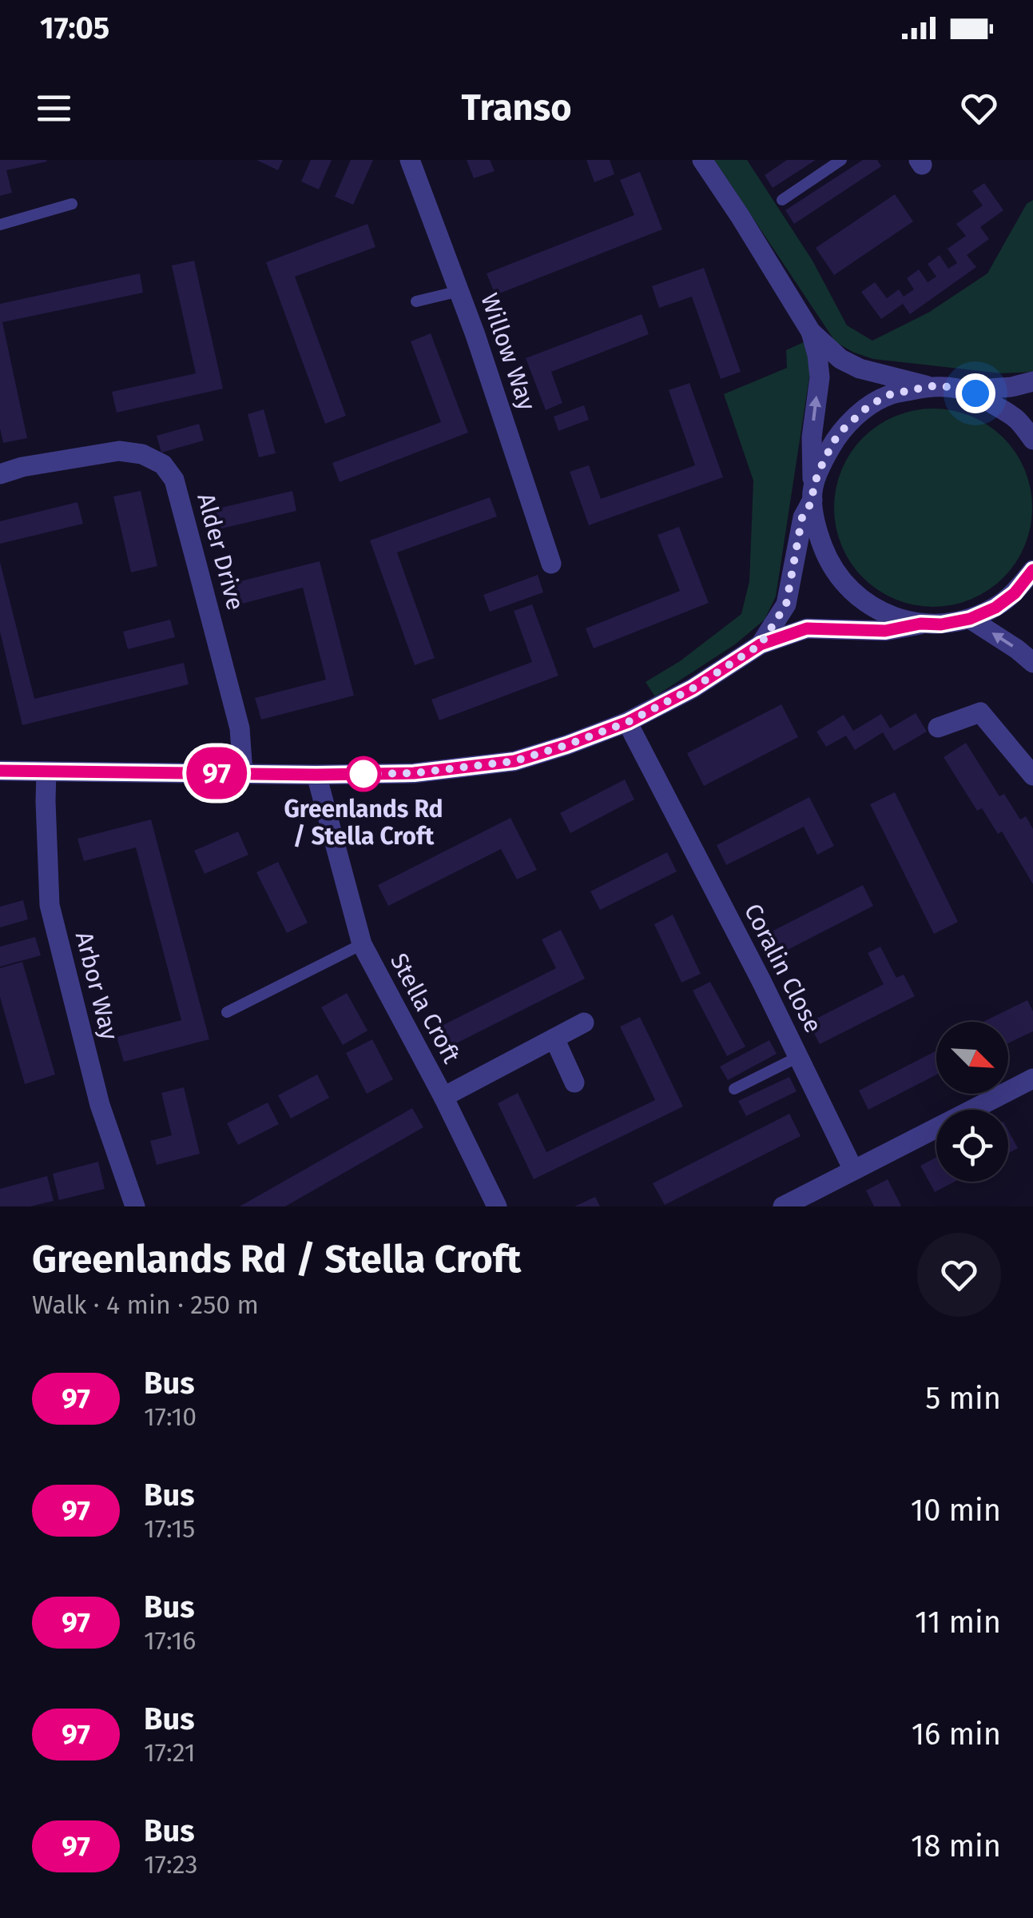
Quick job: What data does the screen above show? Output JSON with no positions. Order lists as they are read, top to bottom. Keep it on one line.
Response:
{"streets":{"street":["Willow Way","Alder Drive","Coralin Close","Arbor Way","Stella Croft"]},"places":["Greenlands Rd / Stella Croft"],"lines":["bus line 97"],"north":"bottom right","page":{"status":"17:05","header":"Transo","on_map":"97","heading":["Greenlands Rd / Stella Croft","Walk · 4 min · 250 m"],"list":[{"mark":"97","name":"Bus","note":"17:10","value":"5 min"},{"mark":"97","name":"Bus","note":"17:15","value":"10 min"},{"mark":"97","name":"Bus","note":"17:16","value":"11 min"},{"mark":"97","name":"Bus","note":"17:21","value":"16 min"},{"mark":"97","name":"Bus","note":"17:23","value":"18 min"}]}}
